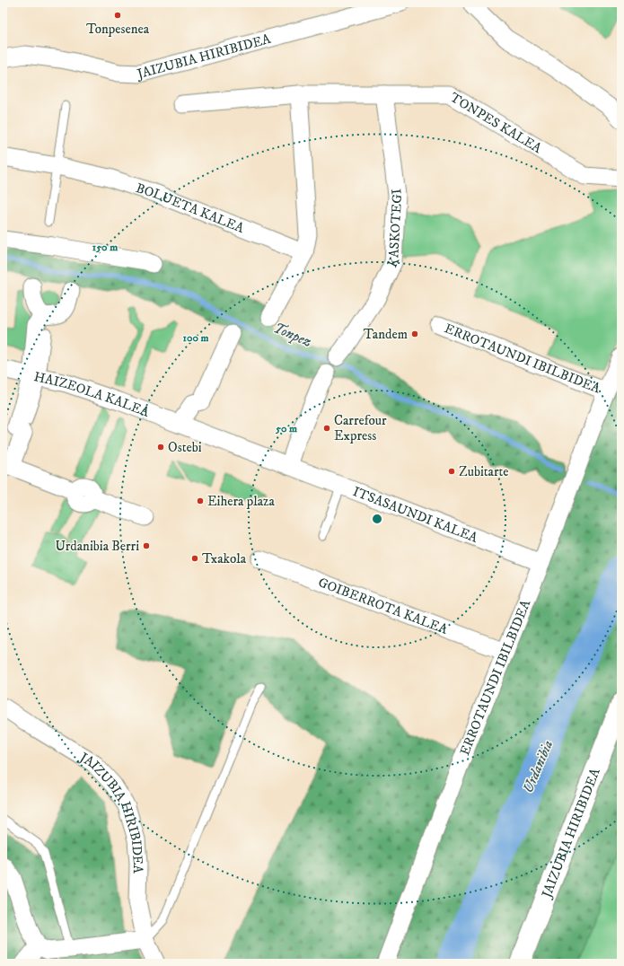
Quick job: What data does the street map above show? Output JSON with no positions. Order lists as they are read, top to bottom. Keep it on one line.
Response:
{"streets":{"main road":["JAIZUBIA HIRIBIDEA"],"street":["TONPES KALEA","BOLUETA KALEA","KASKOTEGI","ERROTAUNDI IBILBIDEA","HAIZEOLA KALEA","ITSASAUNDI KALEA","GOIBERROTA KALEA"]},"crossings":[["TONPES KALEA","KASKOTEGI"],["ERROTAUNDI IBILBIDEA","ITSASAUNDI KALEA"],["ERROTAUNDI IBILBIDEA","GOIBERROTA KALEA"]],"water":["Tonpez","Urdanibia"],"places":["Tonpesenea","Tandem","Carrefour Express","Ostebi","Zubitarte","Eihera plaza","Urdanibia Berri","Txakola"],"rings":["150 m","100 m","50 m"]}
